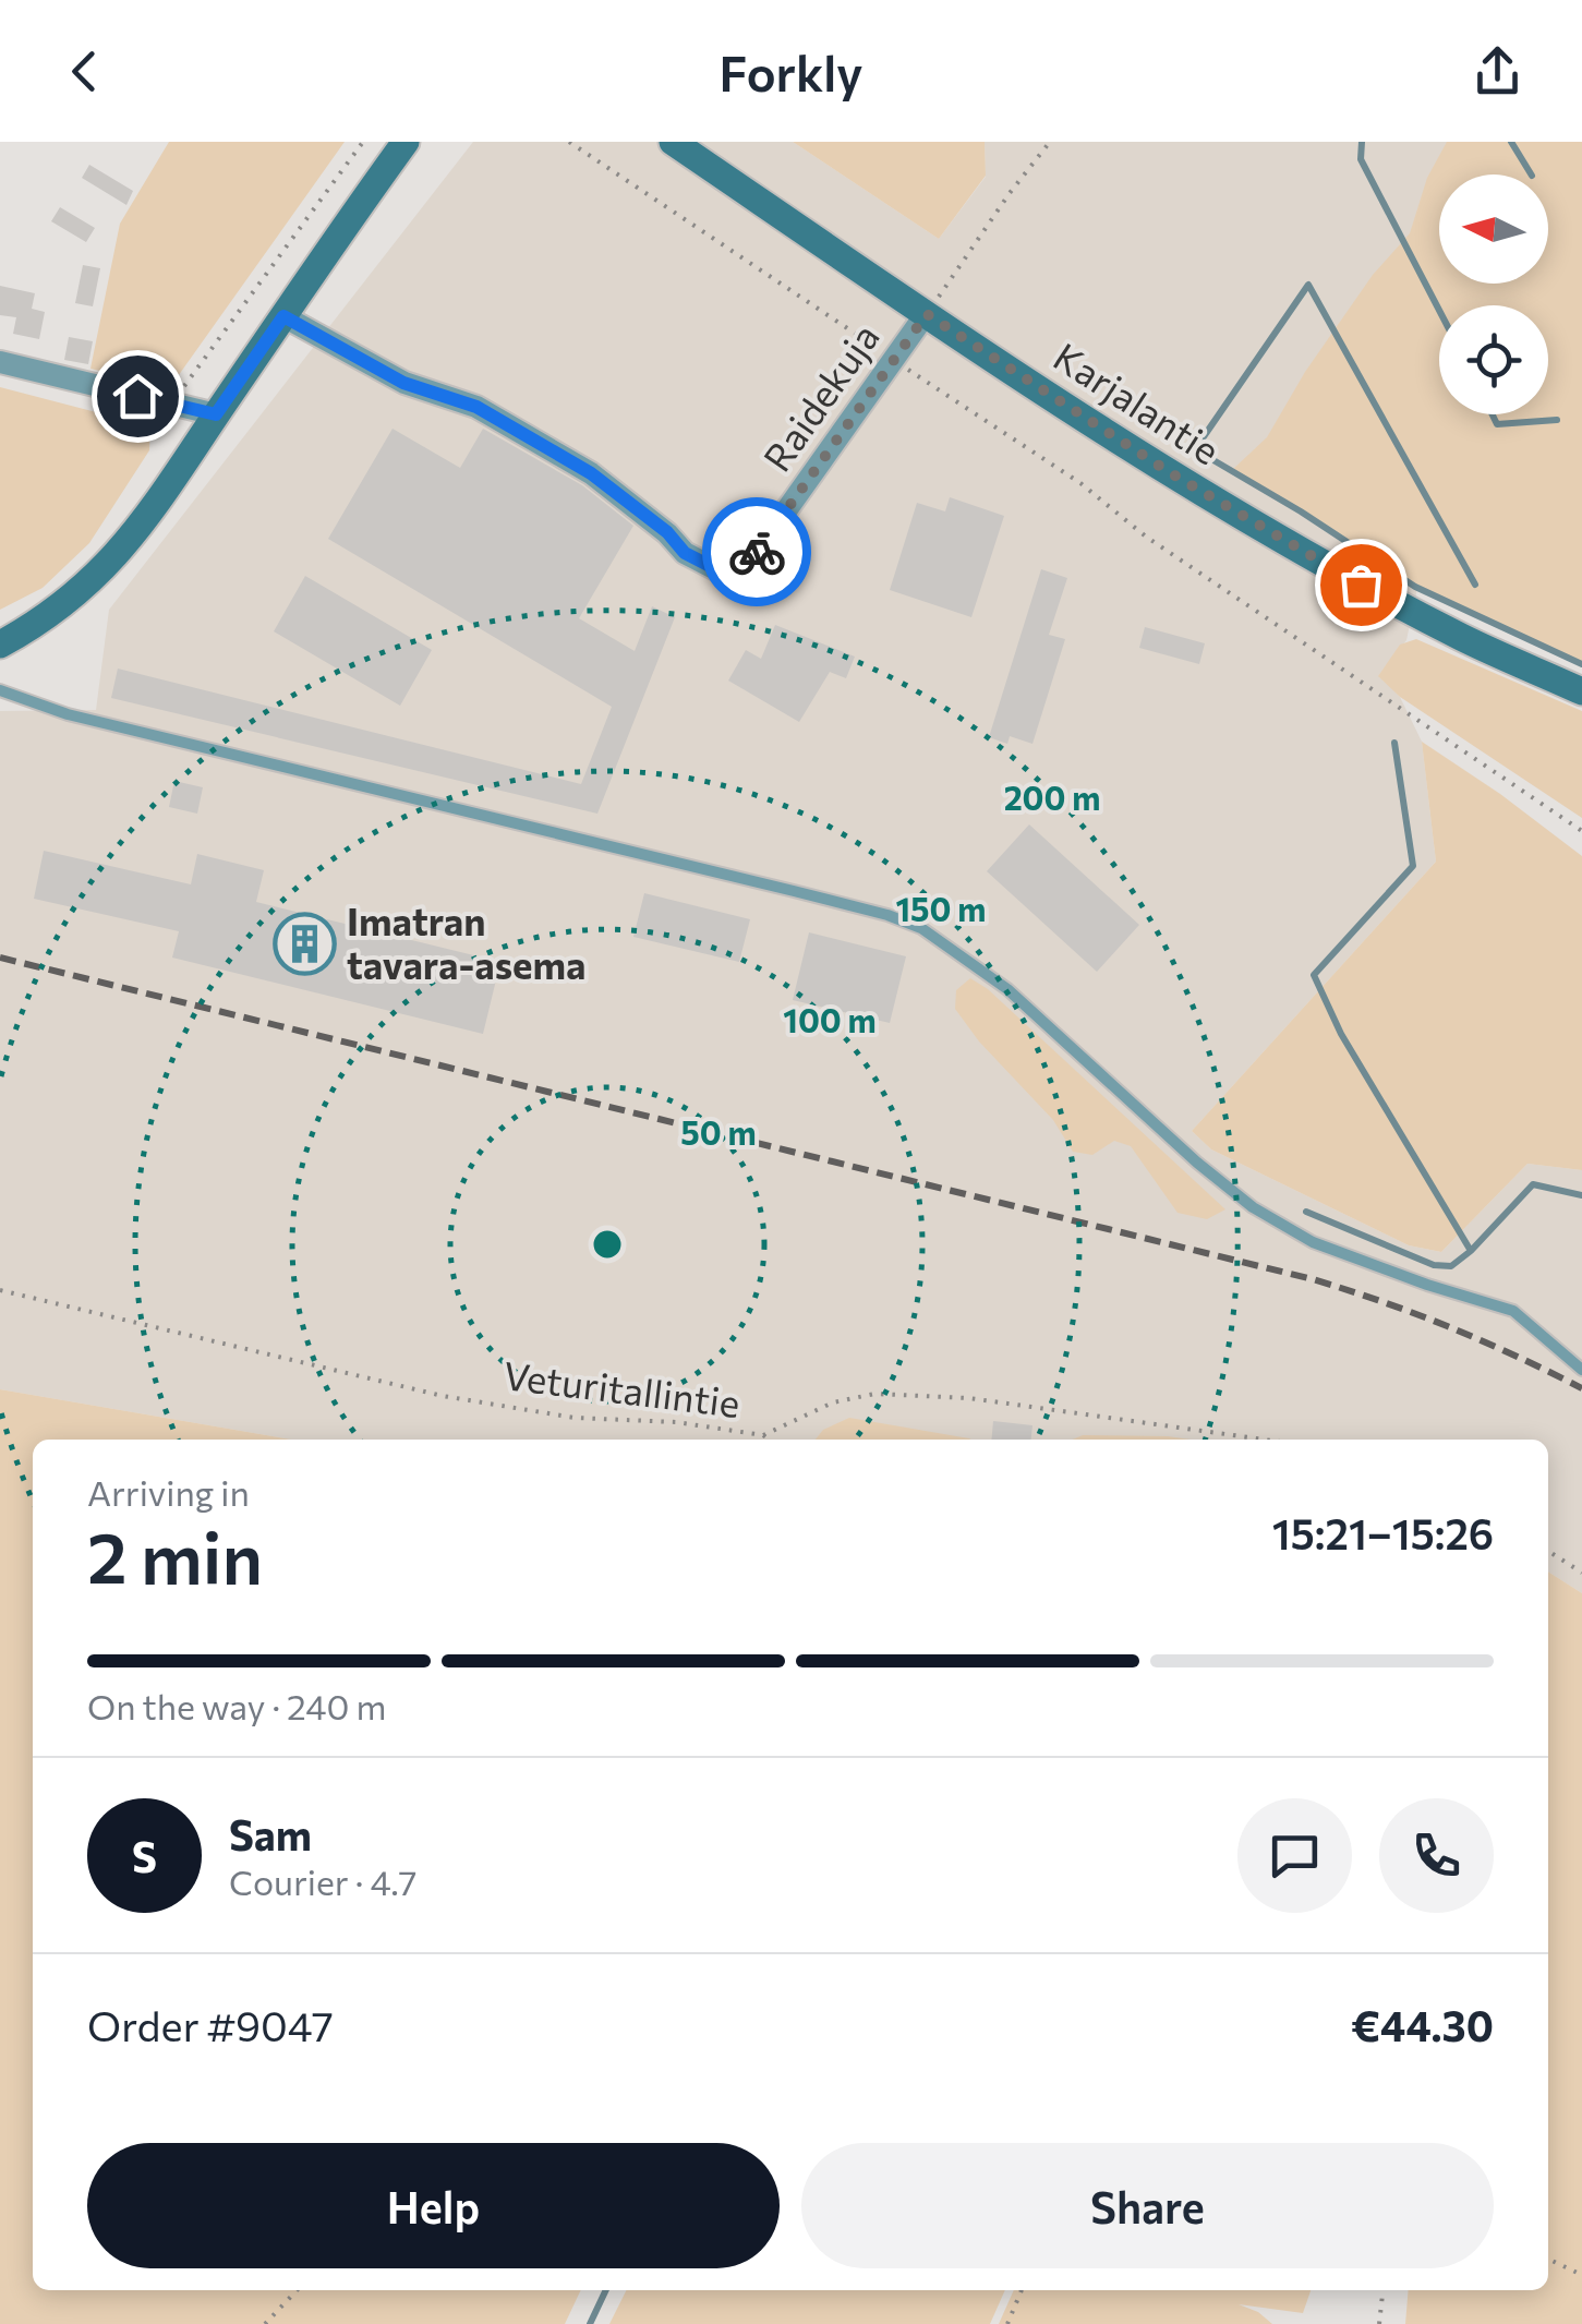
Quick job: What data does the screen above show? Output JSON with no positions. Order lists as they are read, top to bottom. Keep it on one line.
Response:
{"streets":{"main road":["Karjalantie"],"street":["Raidekuja"],"path":["Veturitallintie"]},"crossings":[["Raidekuja","Karjalantie"]],"places":{"building":["Imatran tavara-asema"]},"north":"left","page":{"header":"Forkly","heading":["2 min","Arriving in","15:21–15:26"],"panel":["Sam","Courier · 4.7","Order #9047","€44.30"],"bar":"On the way · 240 m","round":"S","buttons":["Help","Share"]},"rings":["200 m","150 m","100 m","50 m"]}
